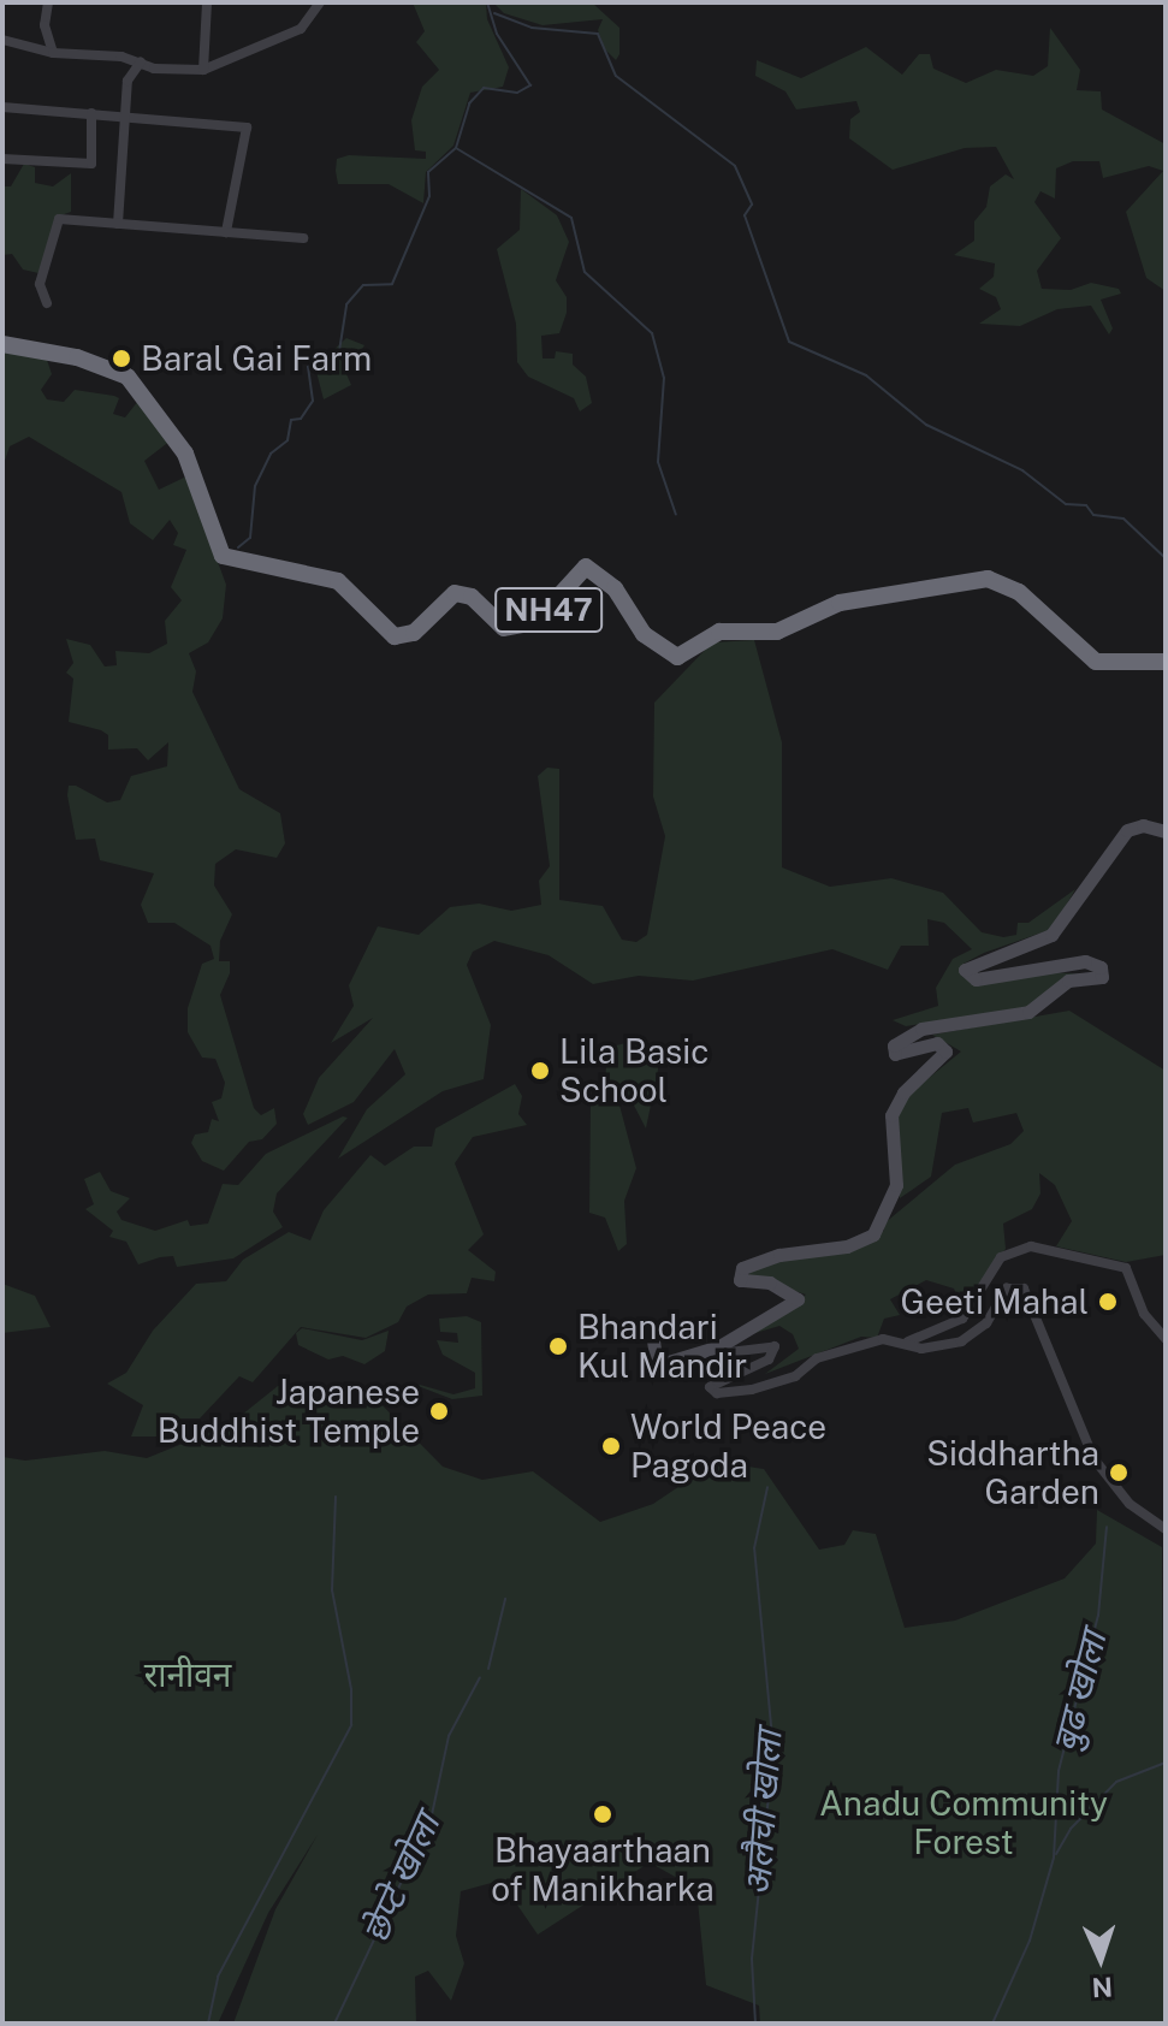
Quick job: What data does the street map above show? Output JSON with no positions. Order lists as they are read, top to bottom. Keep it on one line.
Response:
{"streets":{"highway":["NH47"]},"water":["बुढ खोला","अलैची खोला","छेप्टे खोला"],"parks":["रानीवन","Anadu Community Forest"],"places":["Baral Gai Farm","Lila Basic School","Geeti Mahal","Bhandari Kul Mandir","Japanese Buddhist Temple","World Peace Pagoda","Siddhartha Garden","Bhayaarthaan of Manikharka"],"north":"bottom"}
